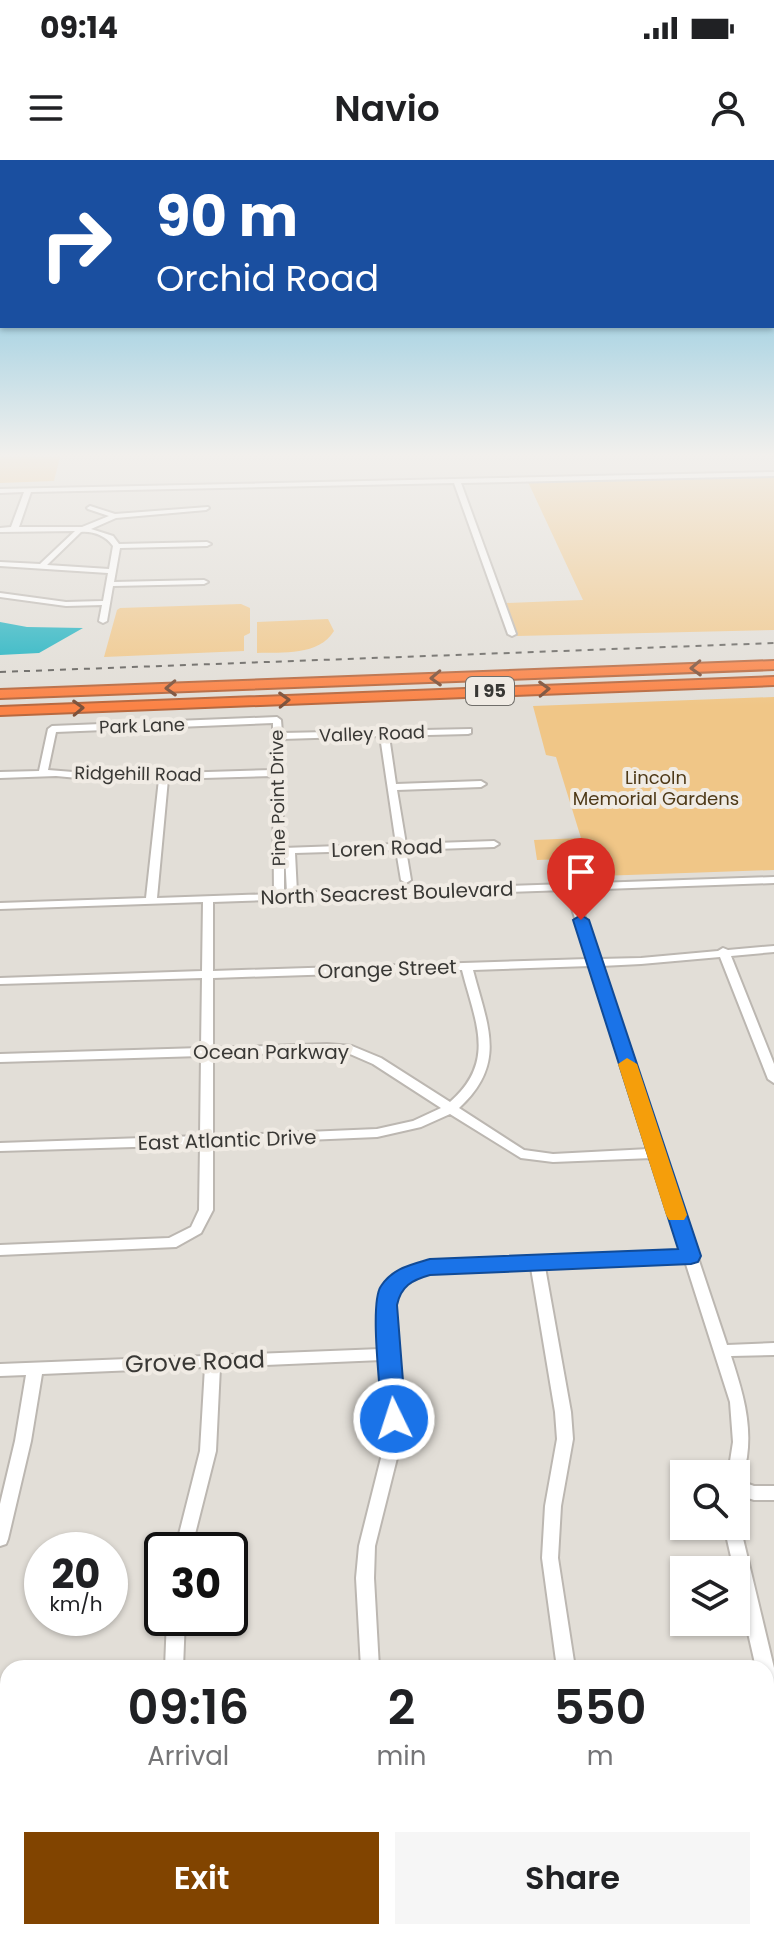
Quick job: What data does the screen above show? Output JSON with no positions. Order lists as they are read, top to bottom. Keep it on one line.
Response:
{"streets":{"highway":["I 95"],"street":["Park Lane","Valley Road","Ridgehill Road","Pine Point Drive","Loren Road","North Seacrest Boulevard","Orange Street","Ocean Parkway","East Atlantic Drive","Grove Road"]},"crossings":[["Park Lane","Ridgehill Road"],["Park Lane","Pine Point Drive"],["Valley Road","Pine Point Drive"],["Ridgehill Road","Pine Point Drive"],["Pine Point Drive","Loren Road"],["Pine Point Drive","North Seacrest Boulevard"],["Ocean Parkway","East Atlantic Drive"]],"parks":["Lincoln Memorial Gardens"],"page":{"status":"09:14","header":"Navio","turn":["90 m","Orchid Road"],"speed":"20 km/h","limit":"30","eta":["09:16","Arrival","2","min","550","m"],"buttons":["Exit","Share"]}}
